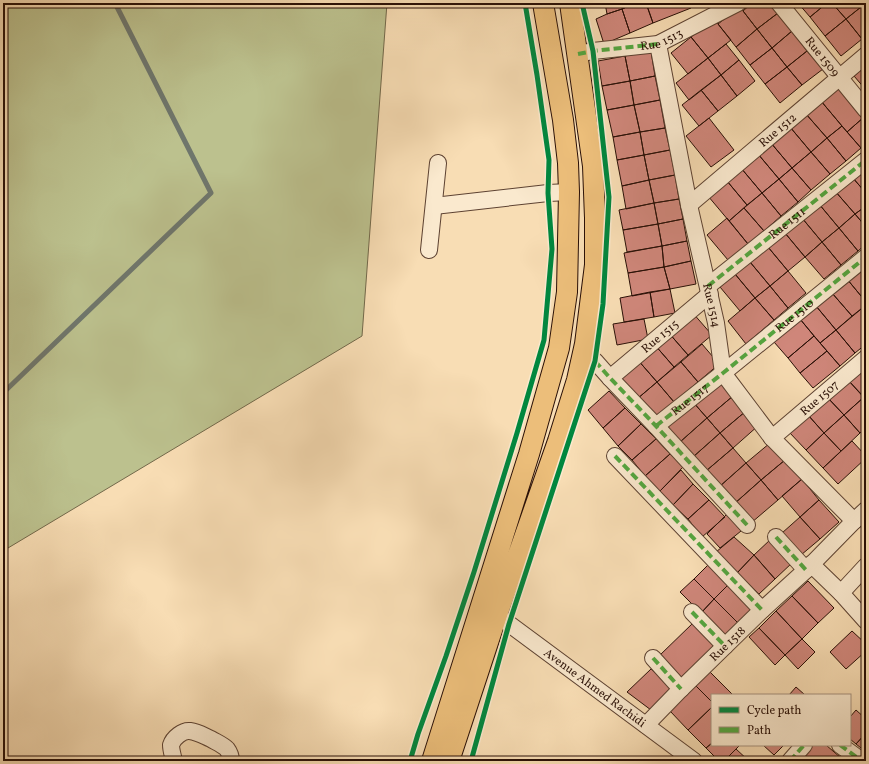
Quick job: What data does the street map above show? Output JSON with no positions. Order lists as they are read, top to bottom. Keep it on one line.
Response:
{"streets":{"street":["Rue 1513","Rue 1509","Rue 1512","Rue 1511","Rue 1514","Rue 1510","Rue 1515","Rue 1507","Rue 1517","Rue 1518","Avenue Ahmed Rachidi"]},"crossings":[["Rue 1513","Rue 1514"],["Rue 1509","Rue 1512"],["Rue 1512","Rue 1514"],["Rue 1511","Rue 1514"],["Rue 1511","Rue 1515"],["Rue 1514","Rue 1510"],["Rue 1514","Rue 1515"],["Rue 1514","Rue 1507"],["Rue 1514","Rue 1517"],["Rue 1514","Rue 1518"],["Rue 1510","Rue 1517"],["Rue 1518","Avenue Ahmed Rachidi"]],"legend":["Cycle path","Path"]}
